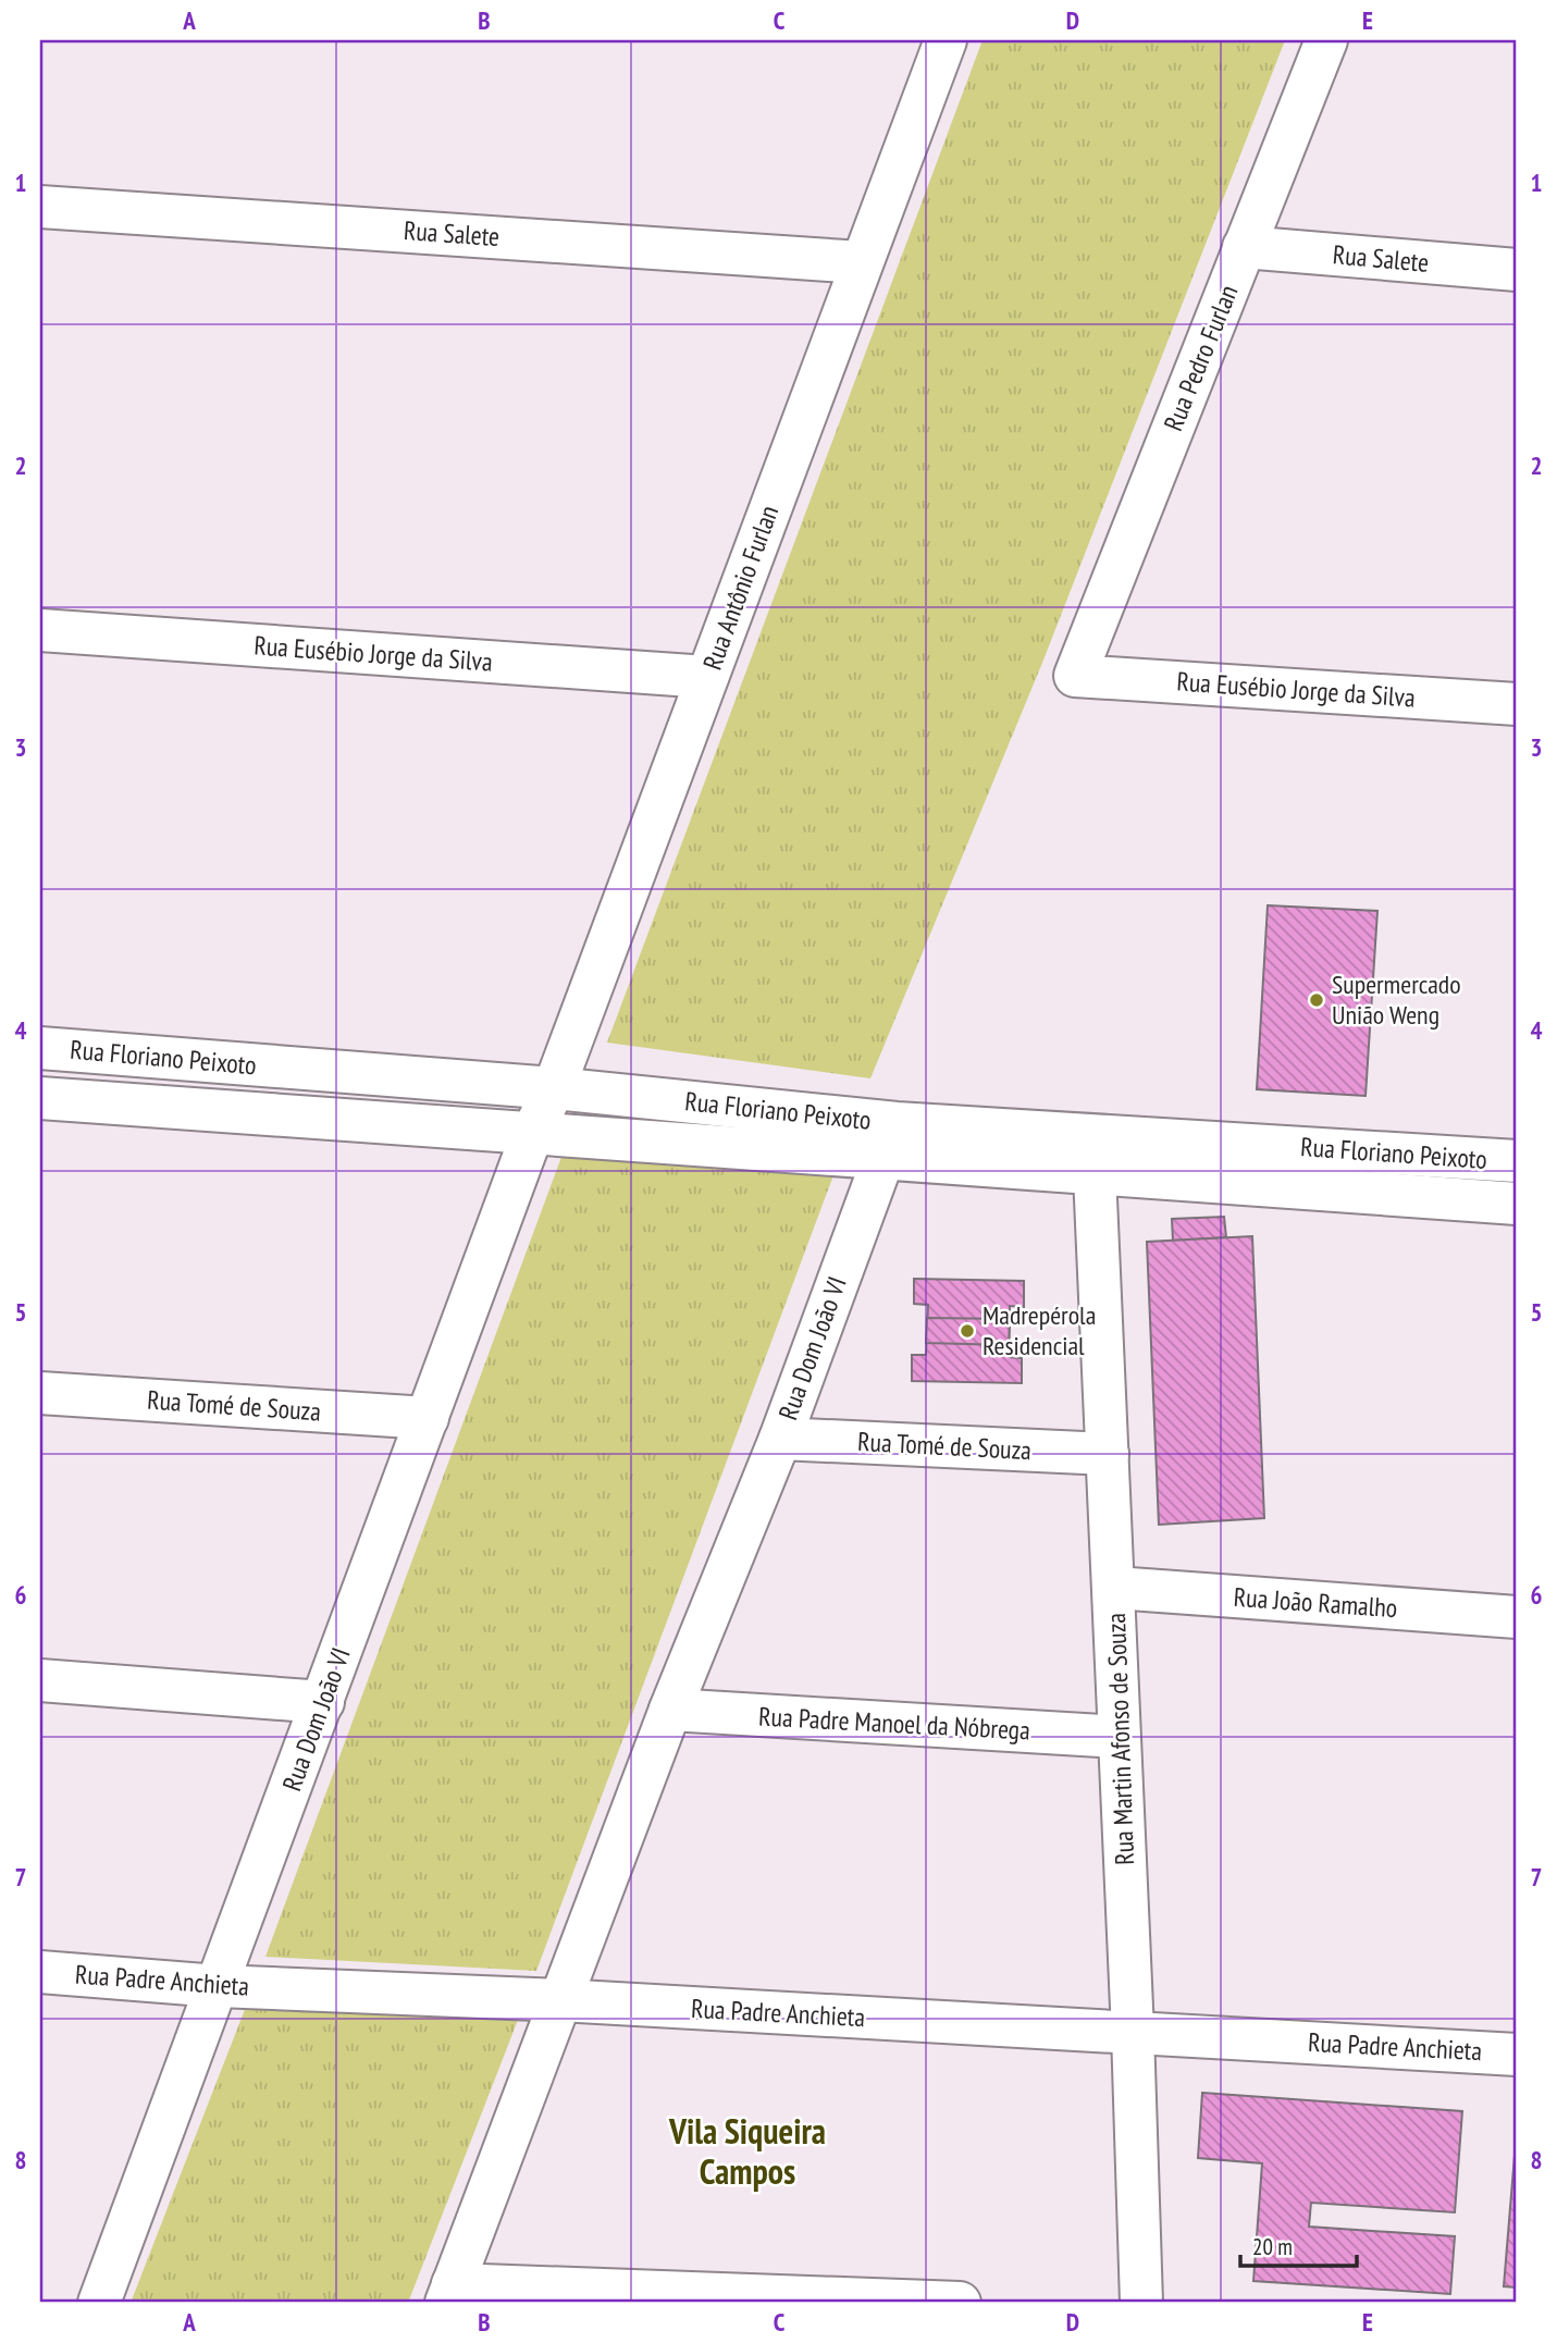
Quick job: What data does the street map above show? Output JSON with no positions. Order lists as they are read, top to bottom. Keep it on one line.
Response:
{"streets":{"street":["Rua Salete","Rua Pedro Furlan","Rua Antônio Furlan","Rua Eusébio Jorge da Silva","Rua Floriano Peixoto","Rua Dom João VI","Rua Tomé de Souza","Rua João Ramalho","Rua Padre Manoel da Nóbrega","Rua Martin Afonso de Souza","Rua Padre Anchieta"]},"crossings":[["Rua Salete","Rua Pedro Furlan"],["Rua Salete","Rua Antônio Furlan"],["Rua Pedro Furlan","Rua Eusébio Jorge da Silva"],["Rua Antônio Furlan","Rua Eusébio Jorge da Silva"],["Rua Antônio Furlan","Rua Floriano Peixoto"],["Rua Antônio Furlan","Rua Dom João VI"],["Rua Floriano Peixoto","Rua Dom João VI"],["Rua Floriano Peixoto","Rua Martin Afonso de Souza"],["Rua Dom João VI","Rua Tomé de Souza"],["Rua Dom João VI","Rua Padre Manoel da Nóbrega"],["Rua Dom João VI","Rua Padre Anchieta"],["Rua Tomé de Souza","Rua Martin Afonso de Souza"],["Rua João Ramalho","Rua Martin Afonso de Souza"],["Rua Padre Manoel da Nóbrega","Rua Martin Afonso de Souza"],["Rua Martin Afonso de Souza","Rua Padre Anchieta"]],"districts":["Vila Siqueira Campos"],"places":["Supermercado União Weng","Madrepérola Residencial"],"scale_bar":"20 m","grid":{"columns":["A","B","C","D","E"],"rows":["1","2","3","4","5","6","7","8"]}}
